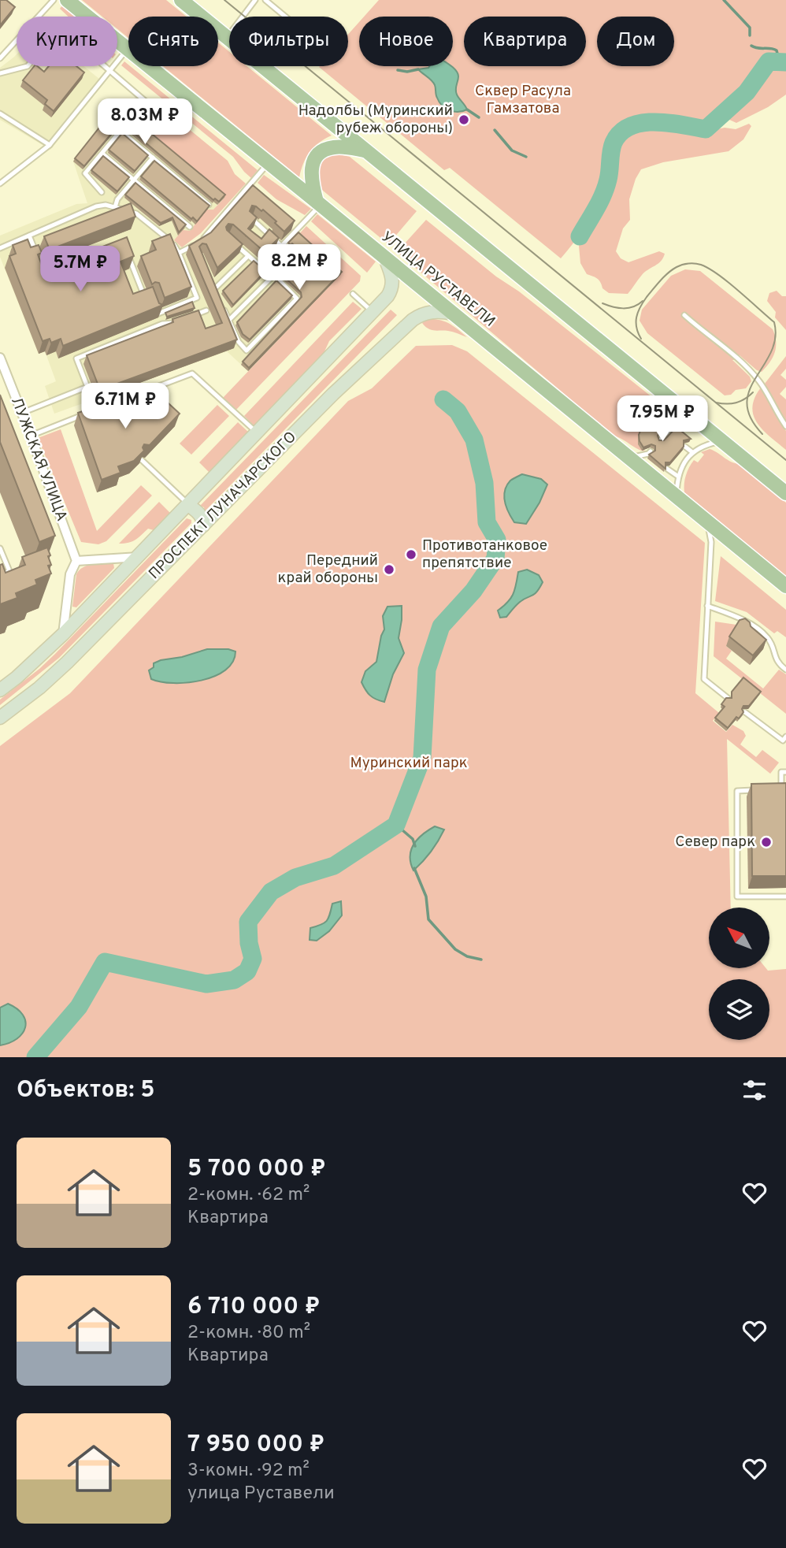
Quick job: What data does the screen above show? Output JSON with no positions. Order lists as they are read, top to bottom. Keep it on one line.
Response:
{"streets":{"main road":["УЛИЦА РУСТАВЕЛИ","ПРОСПЕКТ ЛУНАЧАРСКОГО"],"street":["ЛУЖСКАЯ УЛИЦА"]},"crossings":[["УЛИЦА РУСТАВЕЛИ","ПРОСПЕКТ ЛУНАЧАРСКОГО"]],"parks":["Сквер Расула Гамзатова","Муринский парк"],"places":["Надолбы (Муринский рубеж обороны)","Противотанковое препятствие","Передний край обороны","Север парк"],"north":"top left","page":{"chip":["Купить","Снять","Фильтры","Новое","Квартира","Дом"],"price":["8.03M ₽","8.2M ₽","5.7M ₽","6.71M ₽","7.95M ₽"],"heading":"Объектов: 5","list":[{"name":"5 700 000 ₽","note":"2-комн. · 62 m² · Квартира"},{"name":"6 710 000 ₽","note":"2-комн. · 80 m² · Квартира"},{"name":"7 950 000 ₽","note":"3-комн. · 92 m² · улица Руставели"}]}}
